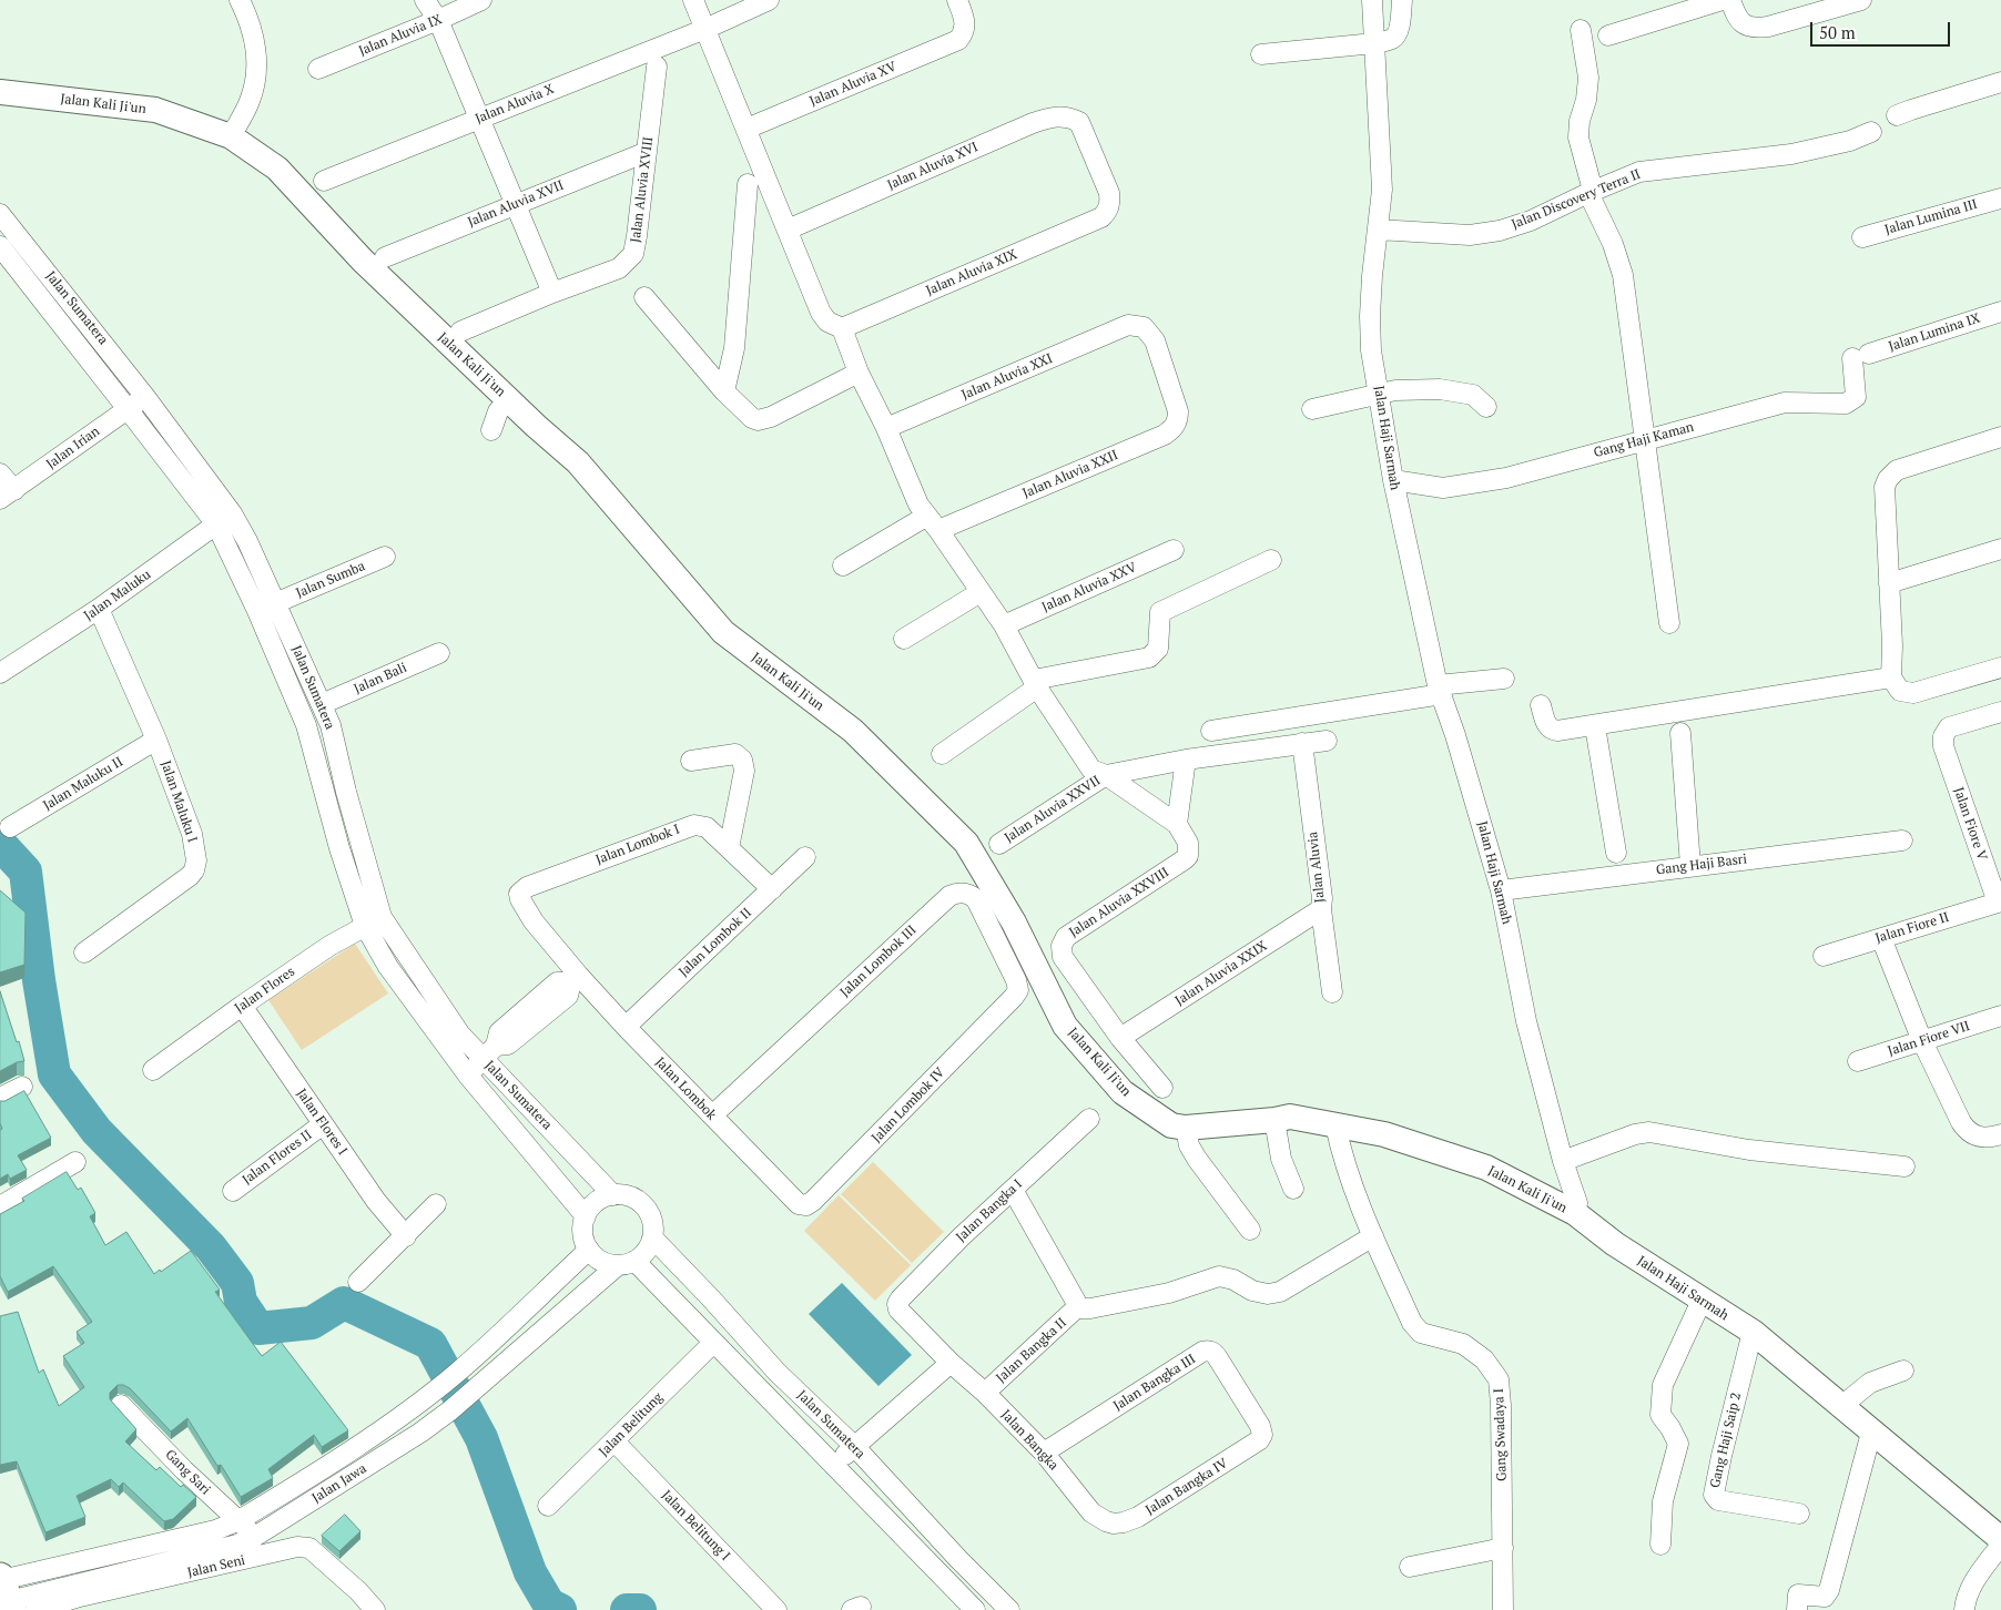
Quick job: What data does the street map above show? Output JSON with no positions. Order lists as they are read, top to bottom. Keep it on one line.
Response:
{"streets":{"street":["Jalan Aluvia IX","Jalan Aluvia XV","Jalan Kali Ji'un","Jalan Aluvia X","Jalan Aluvia XVI","Jalan Aluvia XVIII","Jalan Discovery Terra II","Jalan Aluvia XVII","Jalan Lumina III","Jalan Aluvia XIX","Jalan Sumatera","Jalan Lumina IX","Jalan Aluvia XXI","Jalan Haji Sarmah","Gang Haji Kaman","Jalan Irian","Jalan Aluvia XXII","Jalan Sumba","Jalan Aluvia XXV","Jalan Maluku","Jalan Bali","Jalan Maluku II","Jalan Maluku I","Jalan Aluvia XXVII","Jalan Fiore V","Jalan Lombok I","Gang Haji Basri","Jalan Aluvia","Jalan Aluvia XXVIII","Jalan Fiore II","Jalan Lombok II","Jalan Lombok III","Jalan Aluvia XXIX","Jalan Flores","Jalan Fiore VII","Jalan Lombok","Jalan Lombok IV","Jalan Flores I","Jalan Flores II","Jalan Bangka I","Jalan Bangka II","Jalan Bangka III","Jalan Belitung","Gang Swadaya I","Jalan Bangka","Gang Haji Saip 2","Gang Sari","Jalan Jawa","Jalan Bangka IV","Jalan Belitung I","Jalan Seni"]},"crossings":[["Jalan Kali Ji'un","Jalan Haji Sarmah"],["Jalan Kali Ji'un","Gang Swadaya I"],["Jalan Aluvia XVI","Jalan Aluvia XIX"],["Jalan Aluvia XVIII","Jalan Aluvia XVII"],["Jalan Discovery Terra II","Jalan Haji Sarmah"],["Jalan Sumatera","Jalan Irian"],["Jalan Sumatera","Jalan Sumba"],["Jalan Sumatera","Jalan Maluku"],["Jalan Sumatera","Jalan Bali"],["Jalan Sumatera","Jalan Flores"],["Jalan Sumatera","Jalan Belitung"],["Jalan Sumatera","Jalan Jawa"],["Jalan Lumina IX","Gang Haji Kaman"],["Jalan Aluvia XXI","Jalan Aluvia XXII"],["Jalan Haji Sarmah","Gang Haji Kaman"],["Jalan Haji Sarmah","Gang Haji Basri"],["Jalan Haji Sarmah","Gang Haji Saip 2"],["Jalan Maluku","Jalan Maluku I"],["Jalan Maluku II","Jalan Maluku I"],["Jalan Fiore V","Jalan Fiore II"],["Jalan Lombok I","Jalan Lombok II"],["Jalan Lombok I","Jalan Lombok"],["Jalan Aluvia","Jalan Aluvia XXIX"],["Jalan Aluvia XXVIII","Jalan Aluvia XXIX"],["Jalan Lombok II","Jalan Lombok"],["Jalan Lombok III","Jalan Lombok"],["Jalan Lombok III","Jalan Lombok IV"],["Jalan Flores","Jalan Flores I"],["Jalan Lombok","Jalan Lombok IV"],["Jalan Flores I","Jalan Flores II"],["Jalan Bangka I","Jalan Bangka"],["Jalan Bangka II","Jalan Bangka"],["Jalan Bangka III","Jalan Bangka"],["Jalan Bangka III","Jalan Bangka IV"],["Jalan Belitung","Jalan Belitung I"],["Jalan Bangka","Jalan Bangka IV"],["Gang Sari","Jalan Jawa"]],"scale_bar":"50 m"}
